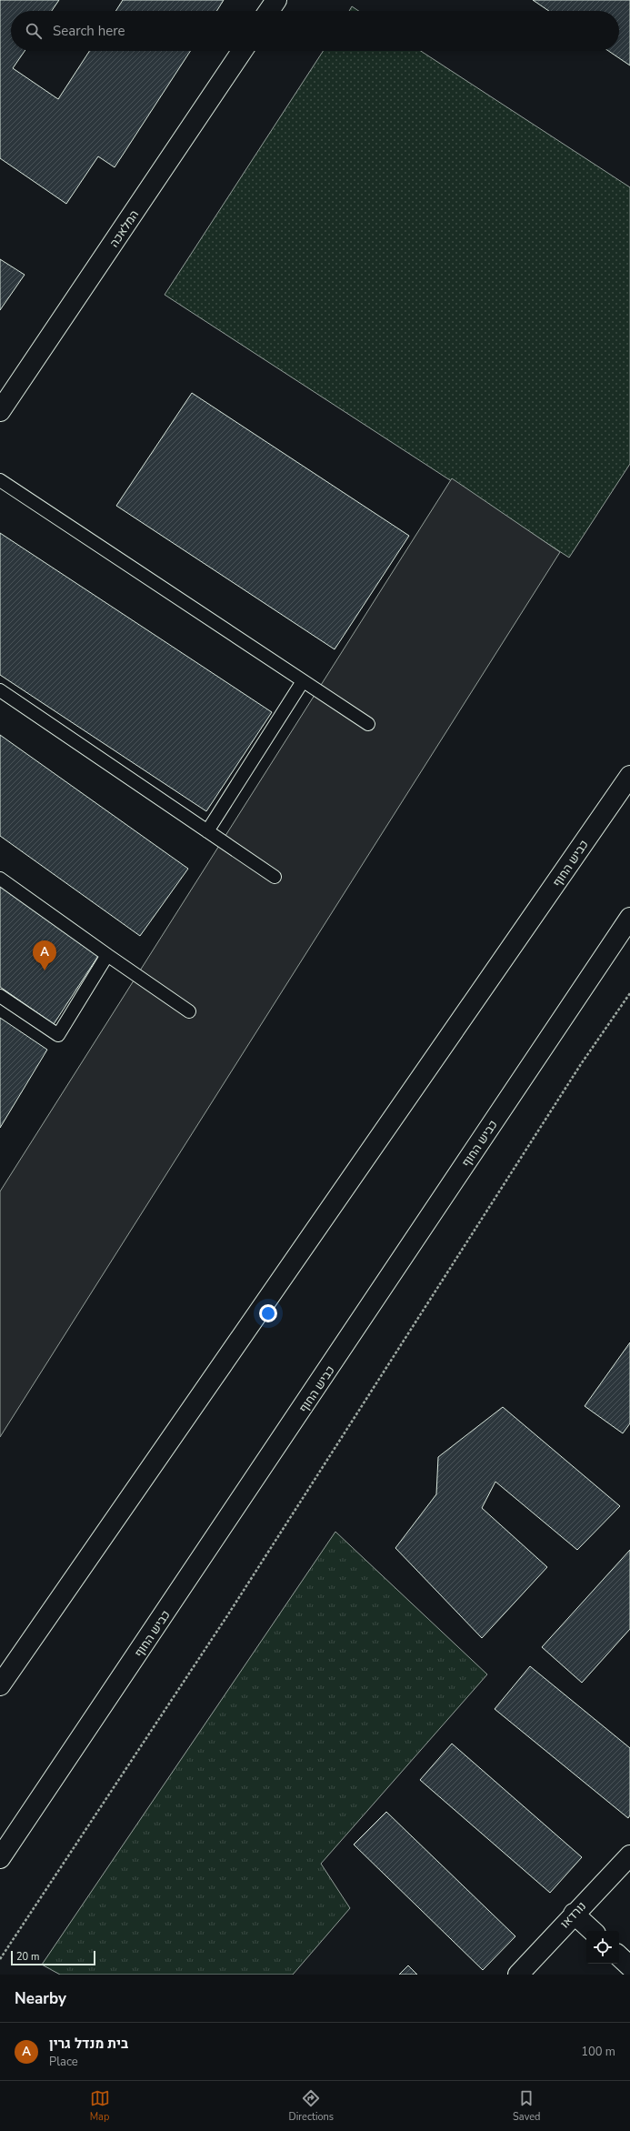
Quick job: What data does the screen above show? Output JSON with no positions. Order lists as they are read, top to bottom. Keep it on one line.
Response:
{"streets":{"main road":["המלאכה","כביש החוף","נורדאו"]},"scale_bar":"20 m","page":{"search":"Search here","pins":"A","scale":"20 m","heading":"Nearby","list":[{"mark":"A","name":"בית מנדל גרין","note":"Place","value":"100 m"}],"nav":["Map","Directions","Saved"]}}
